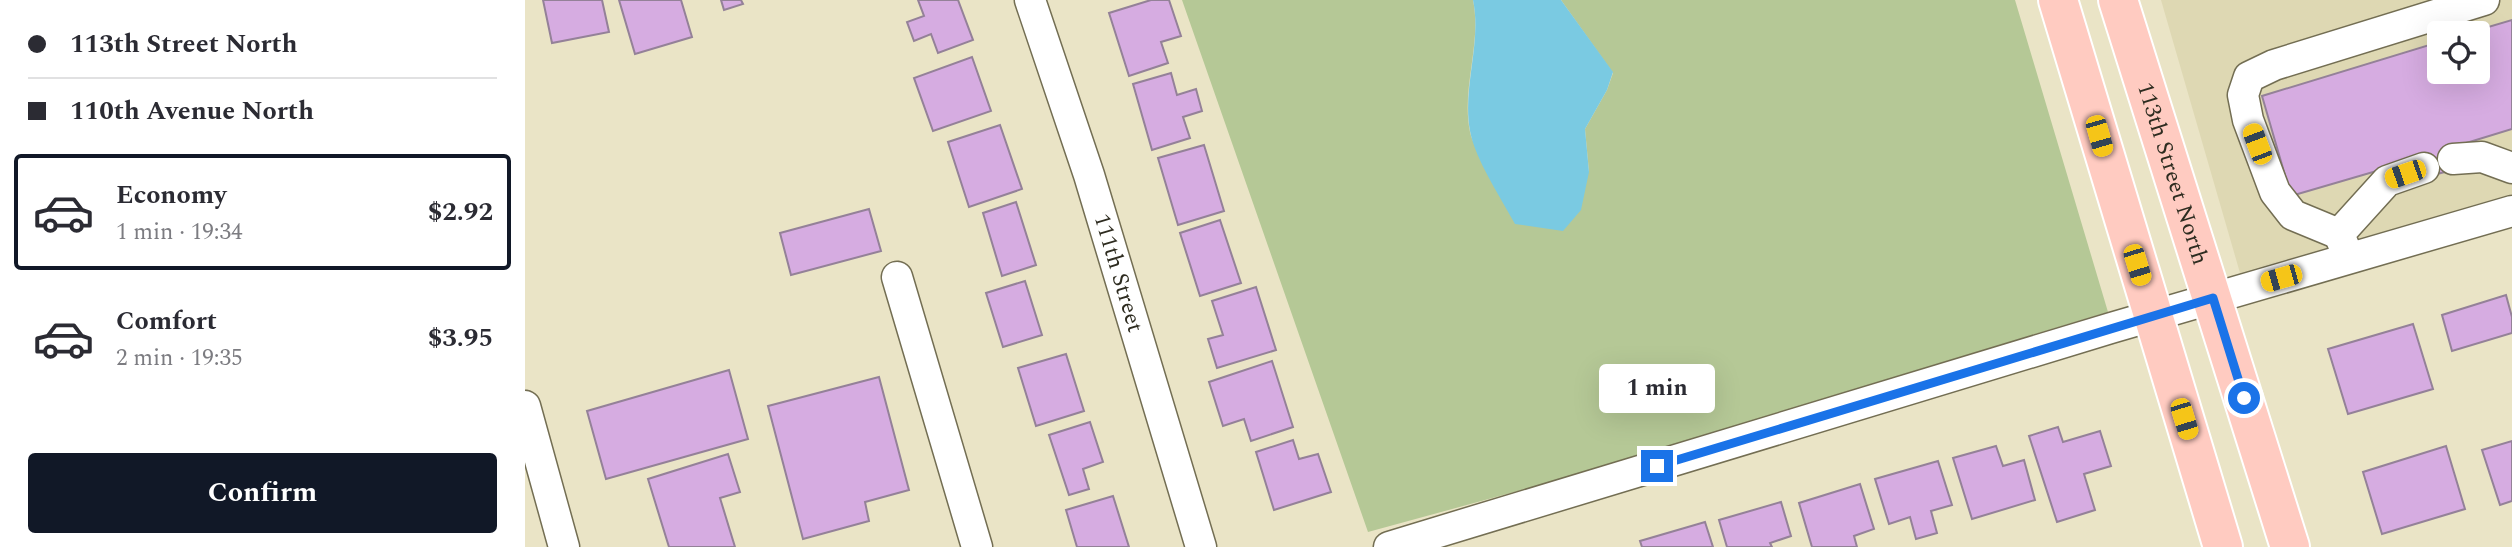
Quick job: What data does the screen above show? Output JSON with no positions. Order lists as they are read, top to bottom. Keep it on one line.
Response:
{"streets":{"main road":["113th Street North"],"street":["111th Street"]},"page":{"banner":["113th Street North","110th Avenue North"],"list":[{"name":"Economy","note":"1 min · 19:34","value":"$2.92"},{"name":"Comfort","note":"2 min · 19:35","value":"$3.95"}],"bubble":"1 min","buttons":"Confirm"}}
